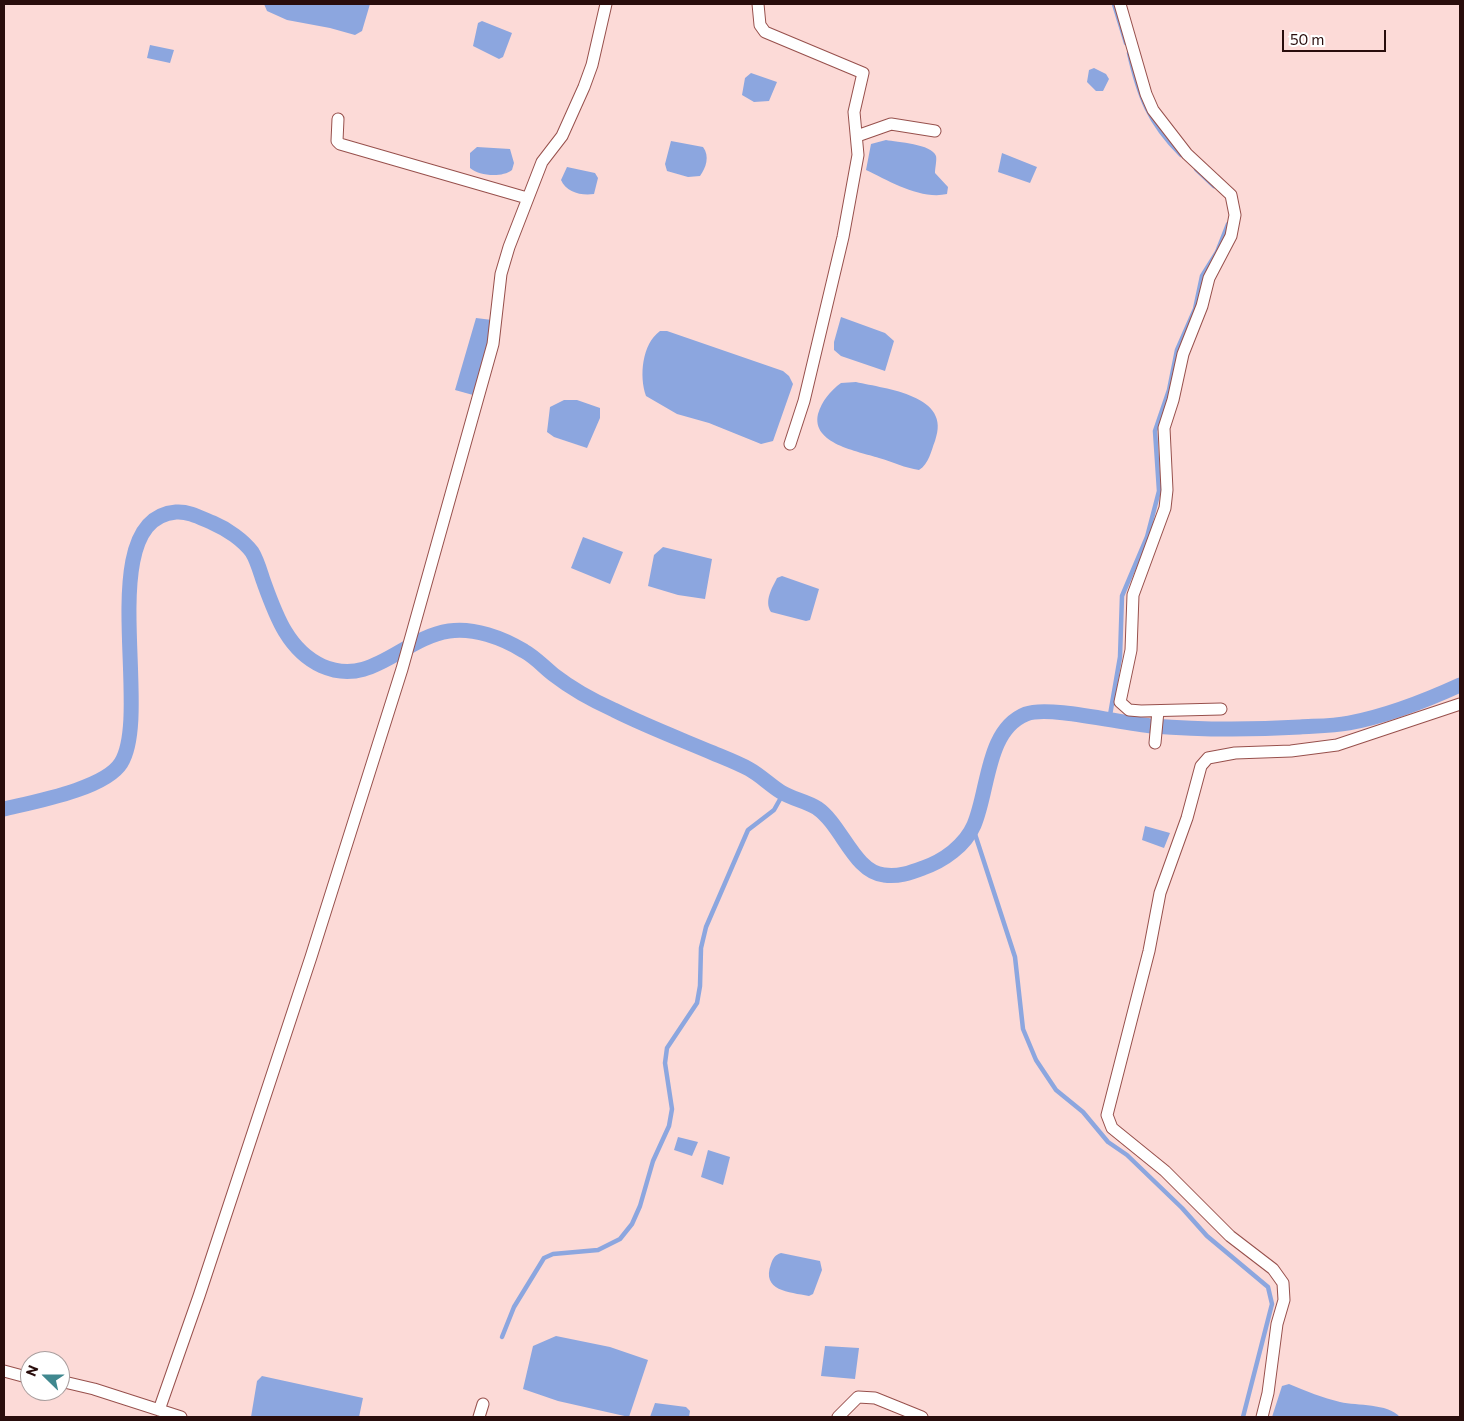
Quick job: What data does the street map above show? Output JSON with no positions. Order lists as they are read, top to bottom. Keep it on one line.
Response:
{"scale_bar":"50 m","north":"left"}
